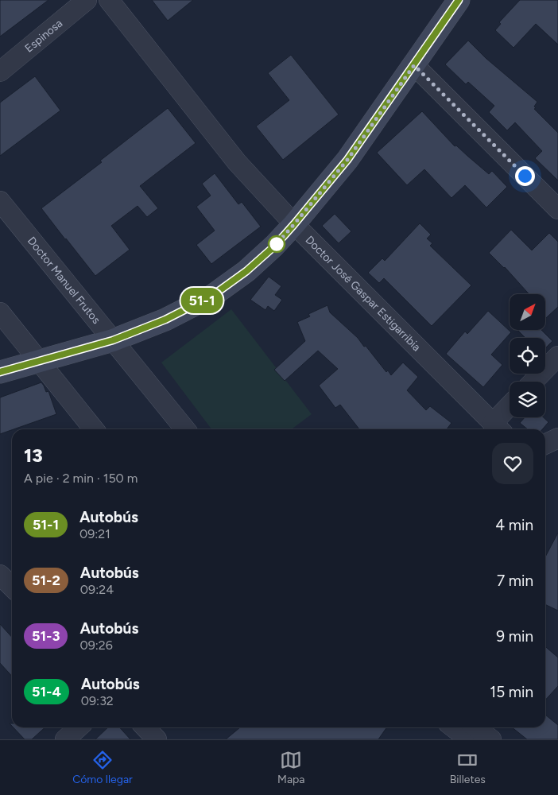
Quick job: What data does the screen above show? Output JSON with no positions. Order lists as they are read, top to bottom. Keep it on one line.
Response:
{"streets":{"street":["Espinosa","Doctor Manuel Frutos","Doctor José Gaspar Estigarribia"]},"lines":["bus line 51-1"],"north":"top right","page":{"on_map":"51-1","heading":["13","A pie · 2 min · 150 m"],"list":[{"mark":"51-1","name":"Autobús","note":"09:21","value":"4 min"},{"mark":"51-2","name":"Autobús","note":"09:24","value":"7 min"},{"mark":"51-3","name":"Autobús","note":"09:26","value":"9 min"},{"mark":"51-4","name":"Autobús","note":"09:32","value":"15 min"}],"tabs":["Cómo llegar","Mapa","Billetes"]}}
